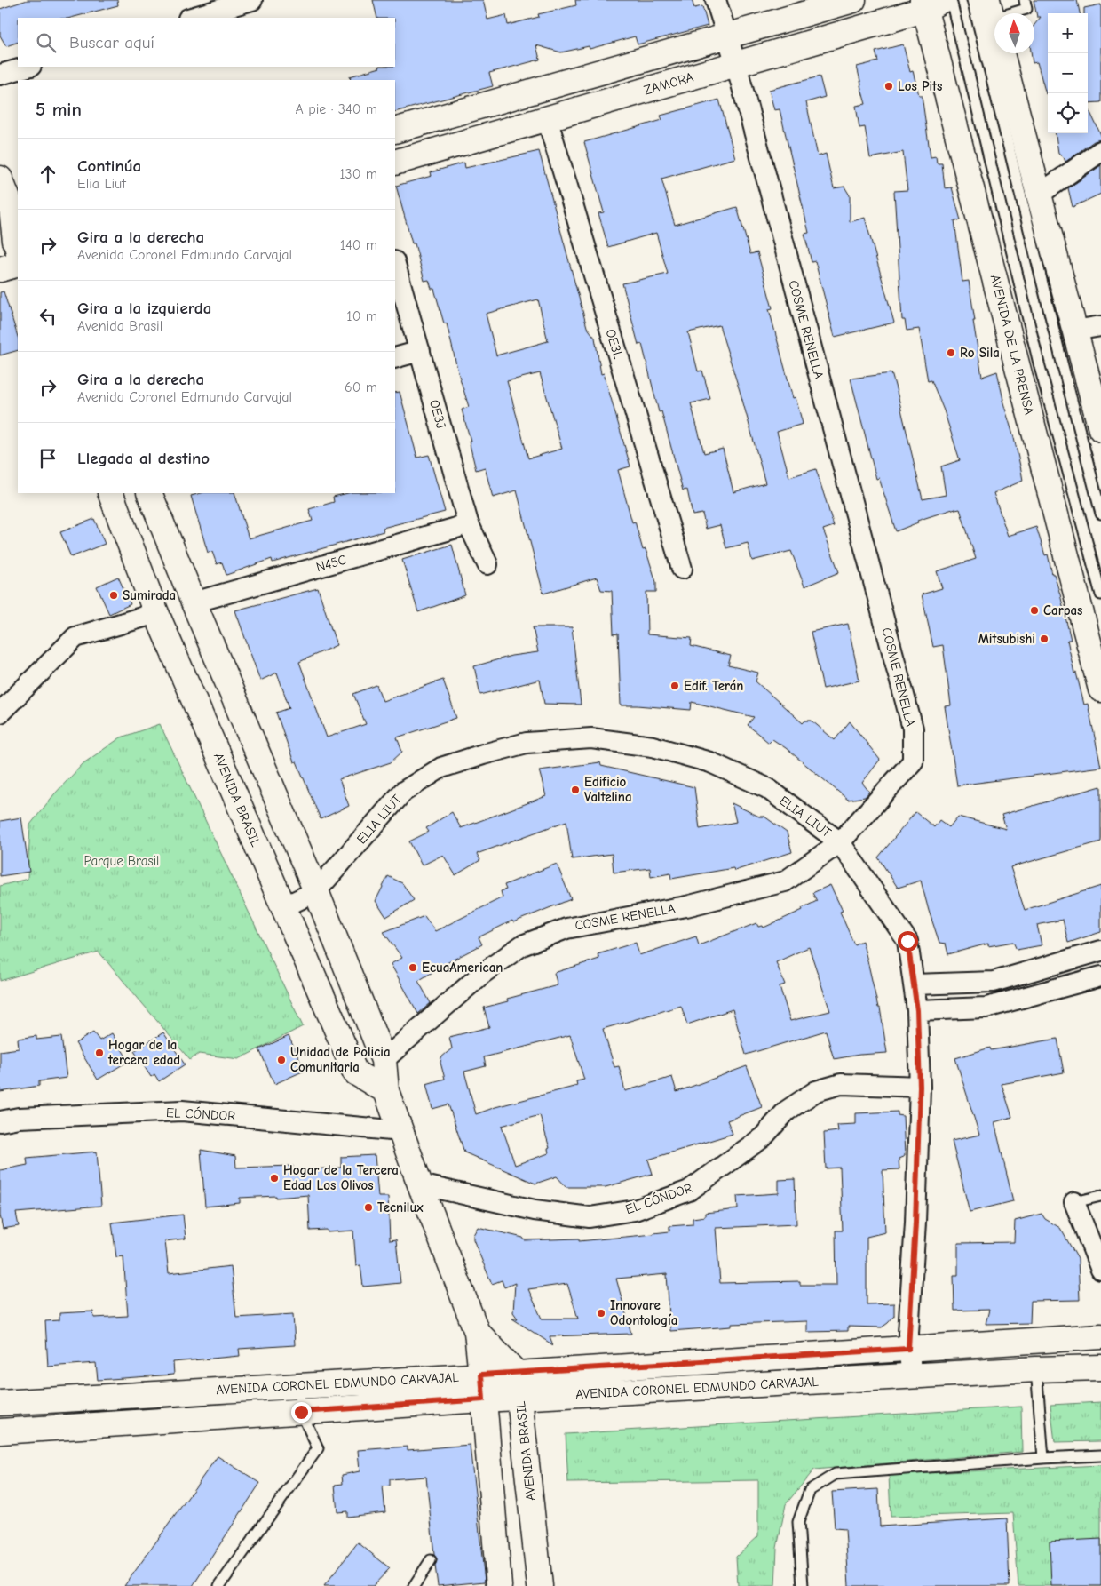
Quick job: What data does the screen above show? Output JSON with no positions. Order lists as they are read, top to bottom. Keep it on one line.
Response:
{"streets":{"main road":["ZAMORA","AVENIDA DE LA PRENSA","AVENIDA BRASIL","AVENIDA CORONEL EDMUNDO CARVAJAL"],"street":["COSME RENELLA","OE3L","OE3J","N45C","ELIA LIUT","EL CÓNDOR"]},"crossings":[["ZAMORA","COSME RENELLA"],["ZAMORA","OE3L"],["ZAMORA","AVENIDA DE LA PRENSA"],["COSME RENELLA","ELIA LIUT"],["OE3J","N45C"],["AVENIDA BRASIL","ELIA LIUT"],["AVENIDA BRASIL","AVENIDA CORONEL EDMUNDO CARVAJAL"],["ELIA LIUT","EL CÓNDOR"],["ELIA LIUT","AVENIDA CORONEL EDMUNDO CARVAJAL"]],"parks":["Parque Brasil"],"places":["Los Pits","Ro Sila","Sumirada","Carpas","Mitsubishi","Edif. Terán","Edificio Valtelina","EcuaAmerican","Hogar de la tercera edad","Unidad de Policia Comunitaria","Hogar de la Tercera Edad Los Olivos","Tecnilux","Innovare Odontología"],"north":"top","page":{"map_buttons":["+","−"],"search":"Buscar aquí","heading":["5 min","A pie · 340 m"],"list":[["Continúa","Elia Liut","130 m"],["Gira a la derecha","Avenida Coronel Edmundo Carvajal","140 m"],["Gira a la izquierda","Avenida Brasil","10 m"],["Gira a la derecha","Avenida Coronel Edmundo Carvajal","60 m"],"Llegada al destino"]}}
